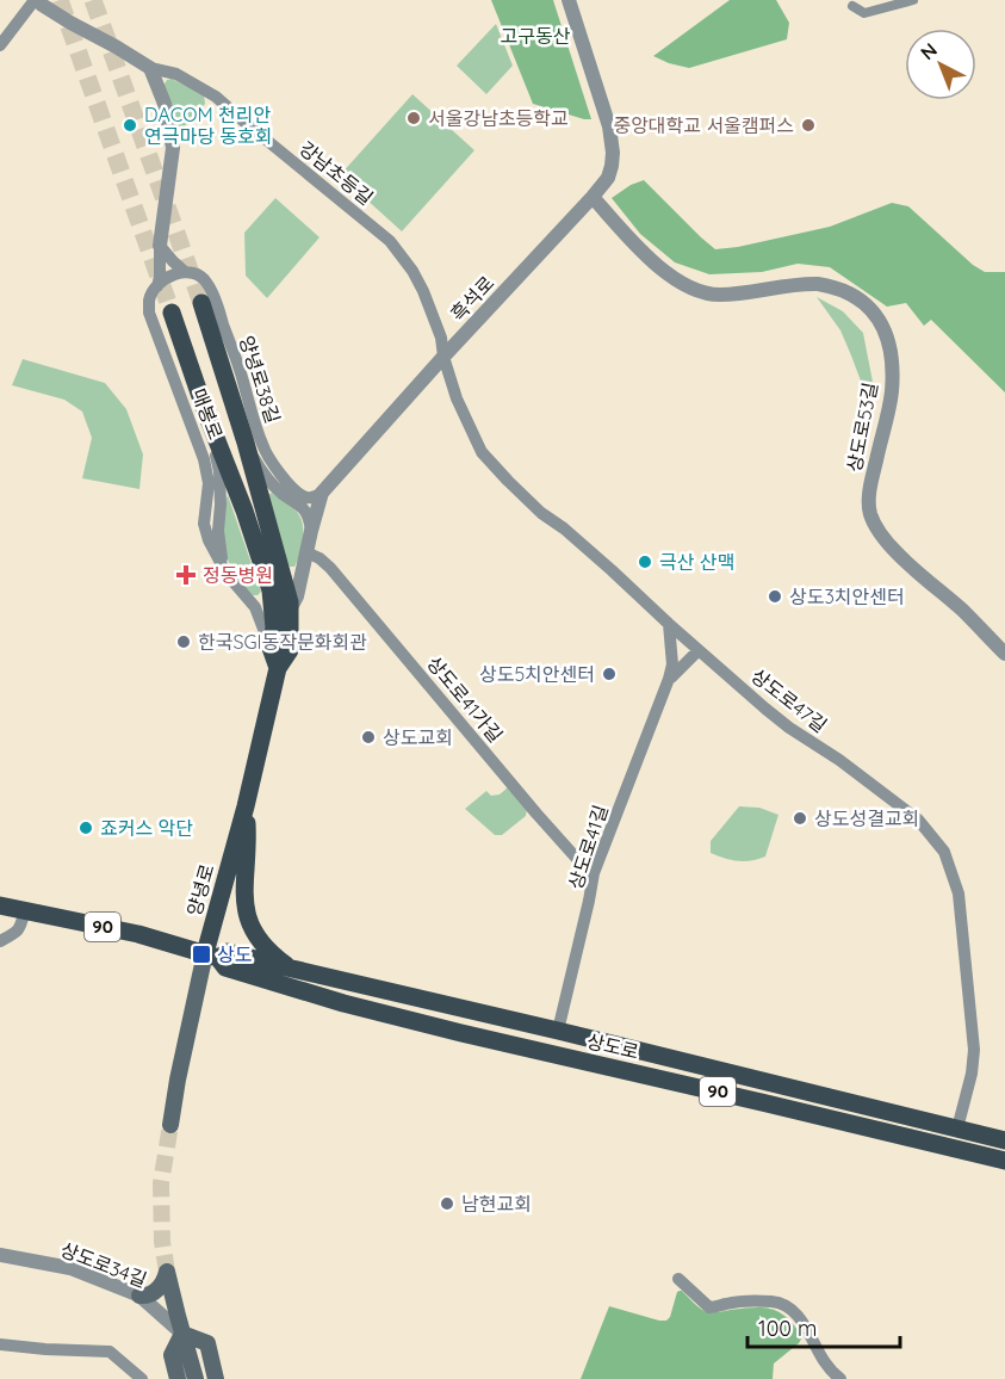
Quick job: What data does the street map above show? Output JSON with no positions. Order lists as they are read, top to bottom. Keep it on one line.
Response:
{"streets":{"main road":["양녕로","90","상도로"],"street":["강남초등길","흑석로","양녕로38길","매봉로","상도로53길","상도로41가길","상도로47길","상도로41길","상도로34길"]},"crossings":[["강남초등길","흑석로"],["강남초등길","상도로47길"],["흑석로","양녕로38길"],["흑석로","상도로53길"],["흑석로","상도로41가길"],["흑석로","상도로47길"],["흑석로","양녕로"],["양녕로38길","매봉로"],["상도로41가길","상도로41길"],["상도로47길","상도로41길"],["상도로47길","상도로"],["상도로41길","상도로"],["양녕로","상도로"]],"parks":["고구동산"],"places":{"other":["서울강남초등학교","DACOM 천리안 연극마당 동호회","중앙대학교 서울캠퍼스","극산 산맥","상도3치안센터","한국SGI동작문화회관","상도5치안센터","상도교회","상도성결교회","죠커스 악단","남현교회"],"health":["정동병원"],"transit":["상도"]},"scale_bar":"100 m","north":"top left"}
